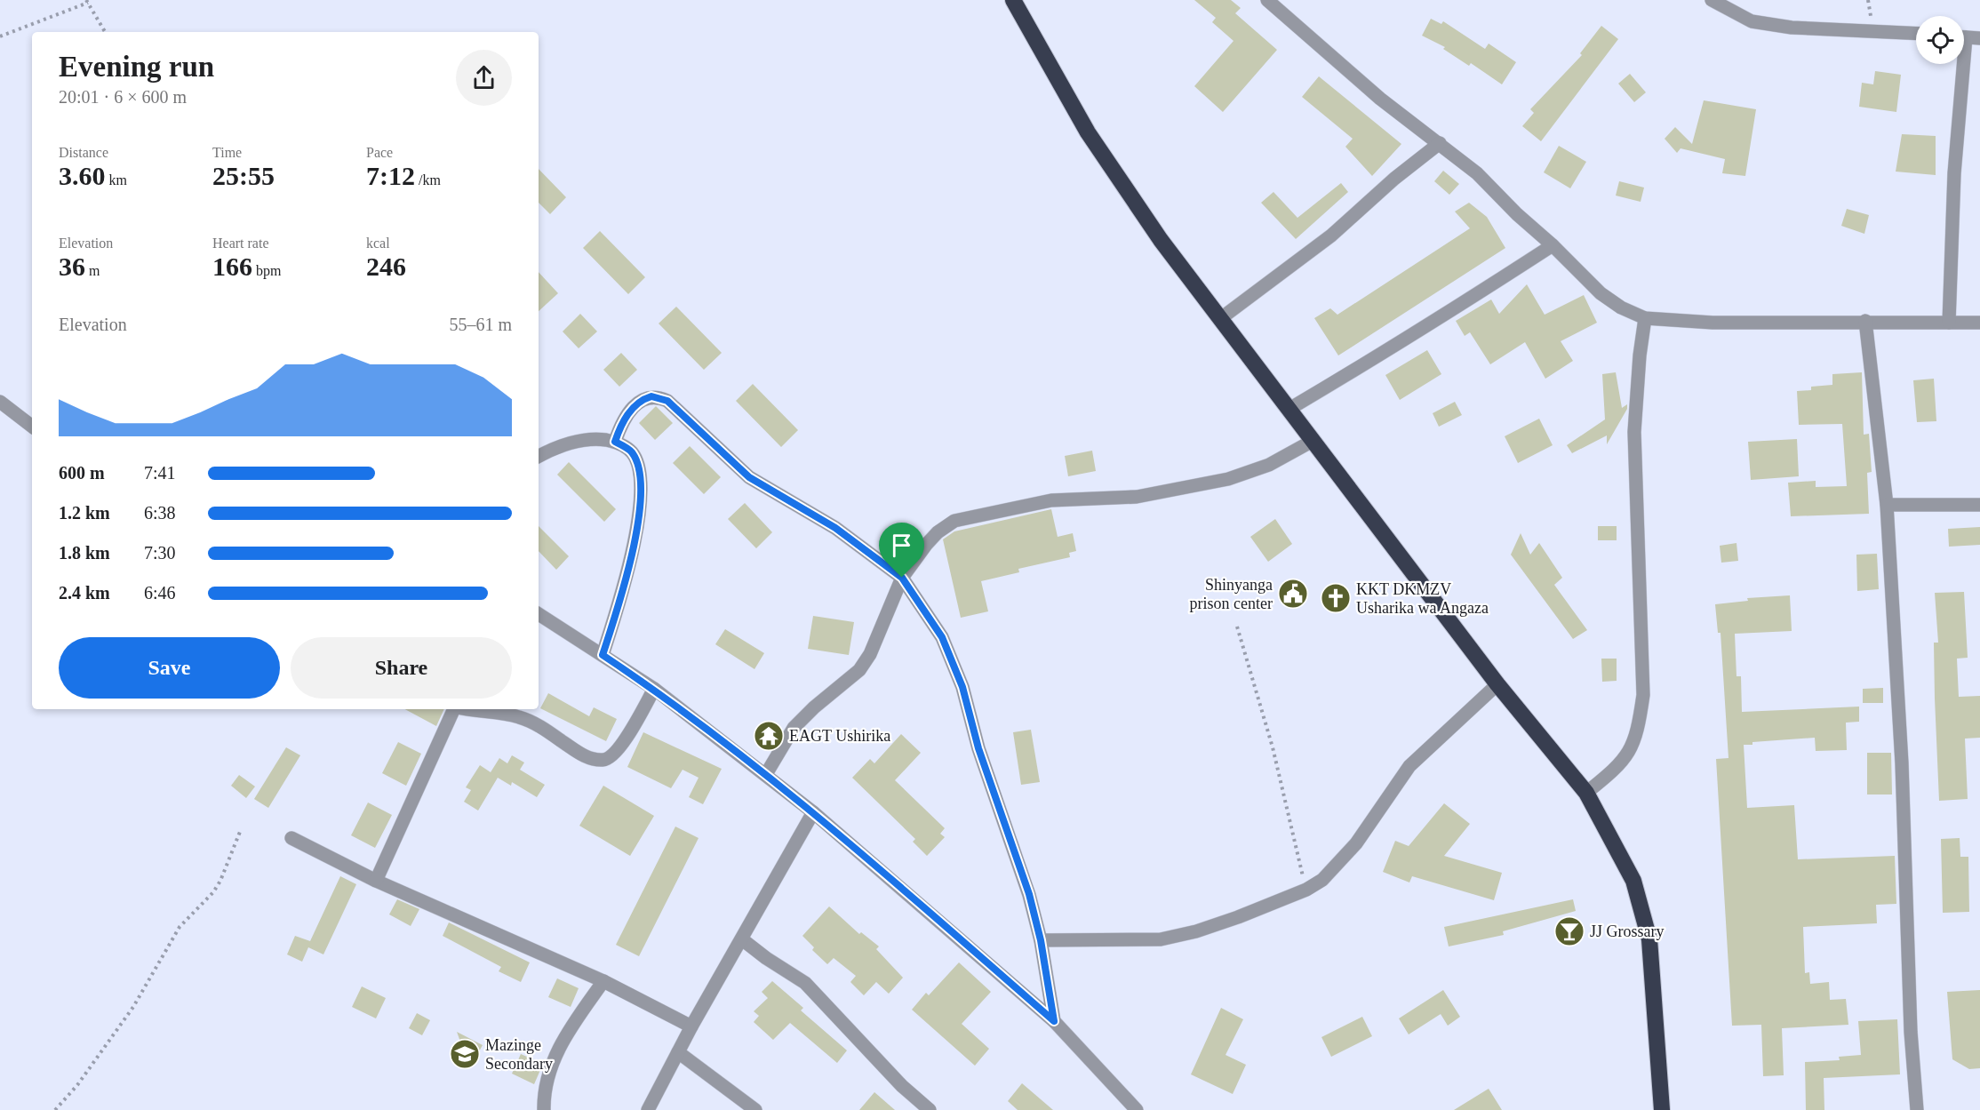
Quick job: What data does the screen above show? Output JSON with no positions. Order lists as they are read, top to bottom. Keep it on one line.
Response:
{"places":{"public building":["Shinyanga prison center"],"church":["KKT DKMZV Usharika wa Angaza"],"temple":["EAGT Ushirika"],"bar":["JJ Grossary"],"school or university":["Mazinge Secondary"]},"page":{"heading":["Evening run","20:01 · 6 × 600 m"],"stats":[["Distance","3.60 km"],["Time","25:55"],["Pace","7:12 /km"],["Elevation","36 m"],["Heart rate","166 bpm"],["kcal","246"]],"chart":["Elevation","55–61 m"],"list":[{"name":"600 m","note":"7:41"},{"name":"1.2 km","note":"6:38"},{"name":"1.8 km","note":"7:30"},{"name":"2.4 km","note":"6:46"}],"buttons":["Save","Share"]}}
